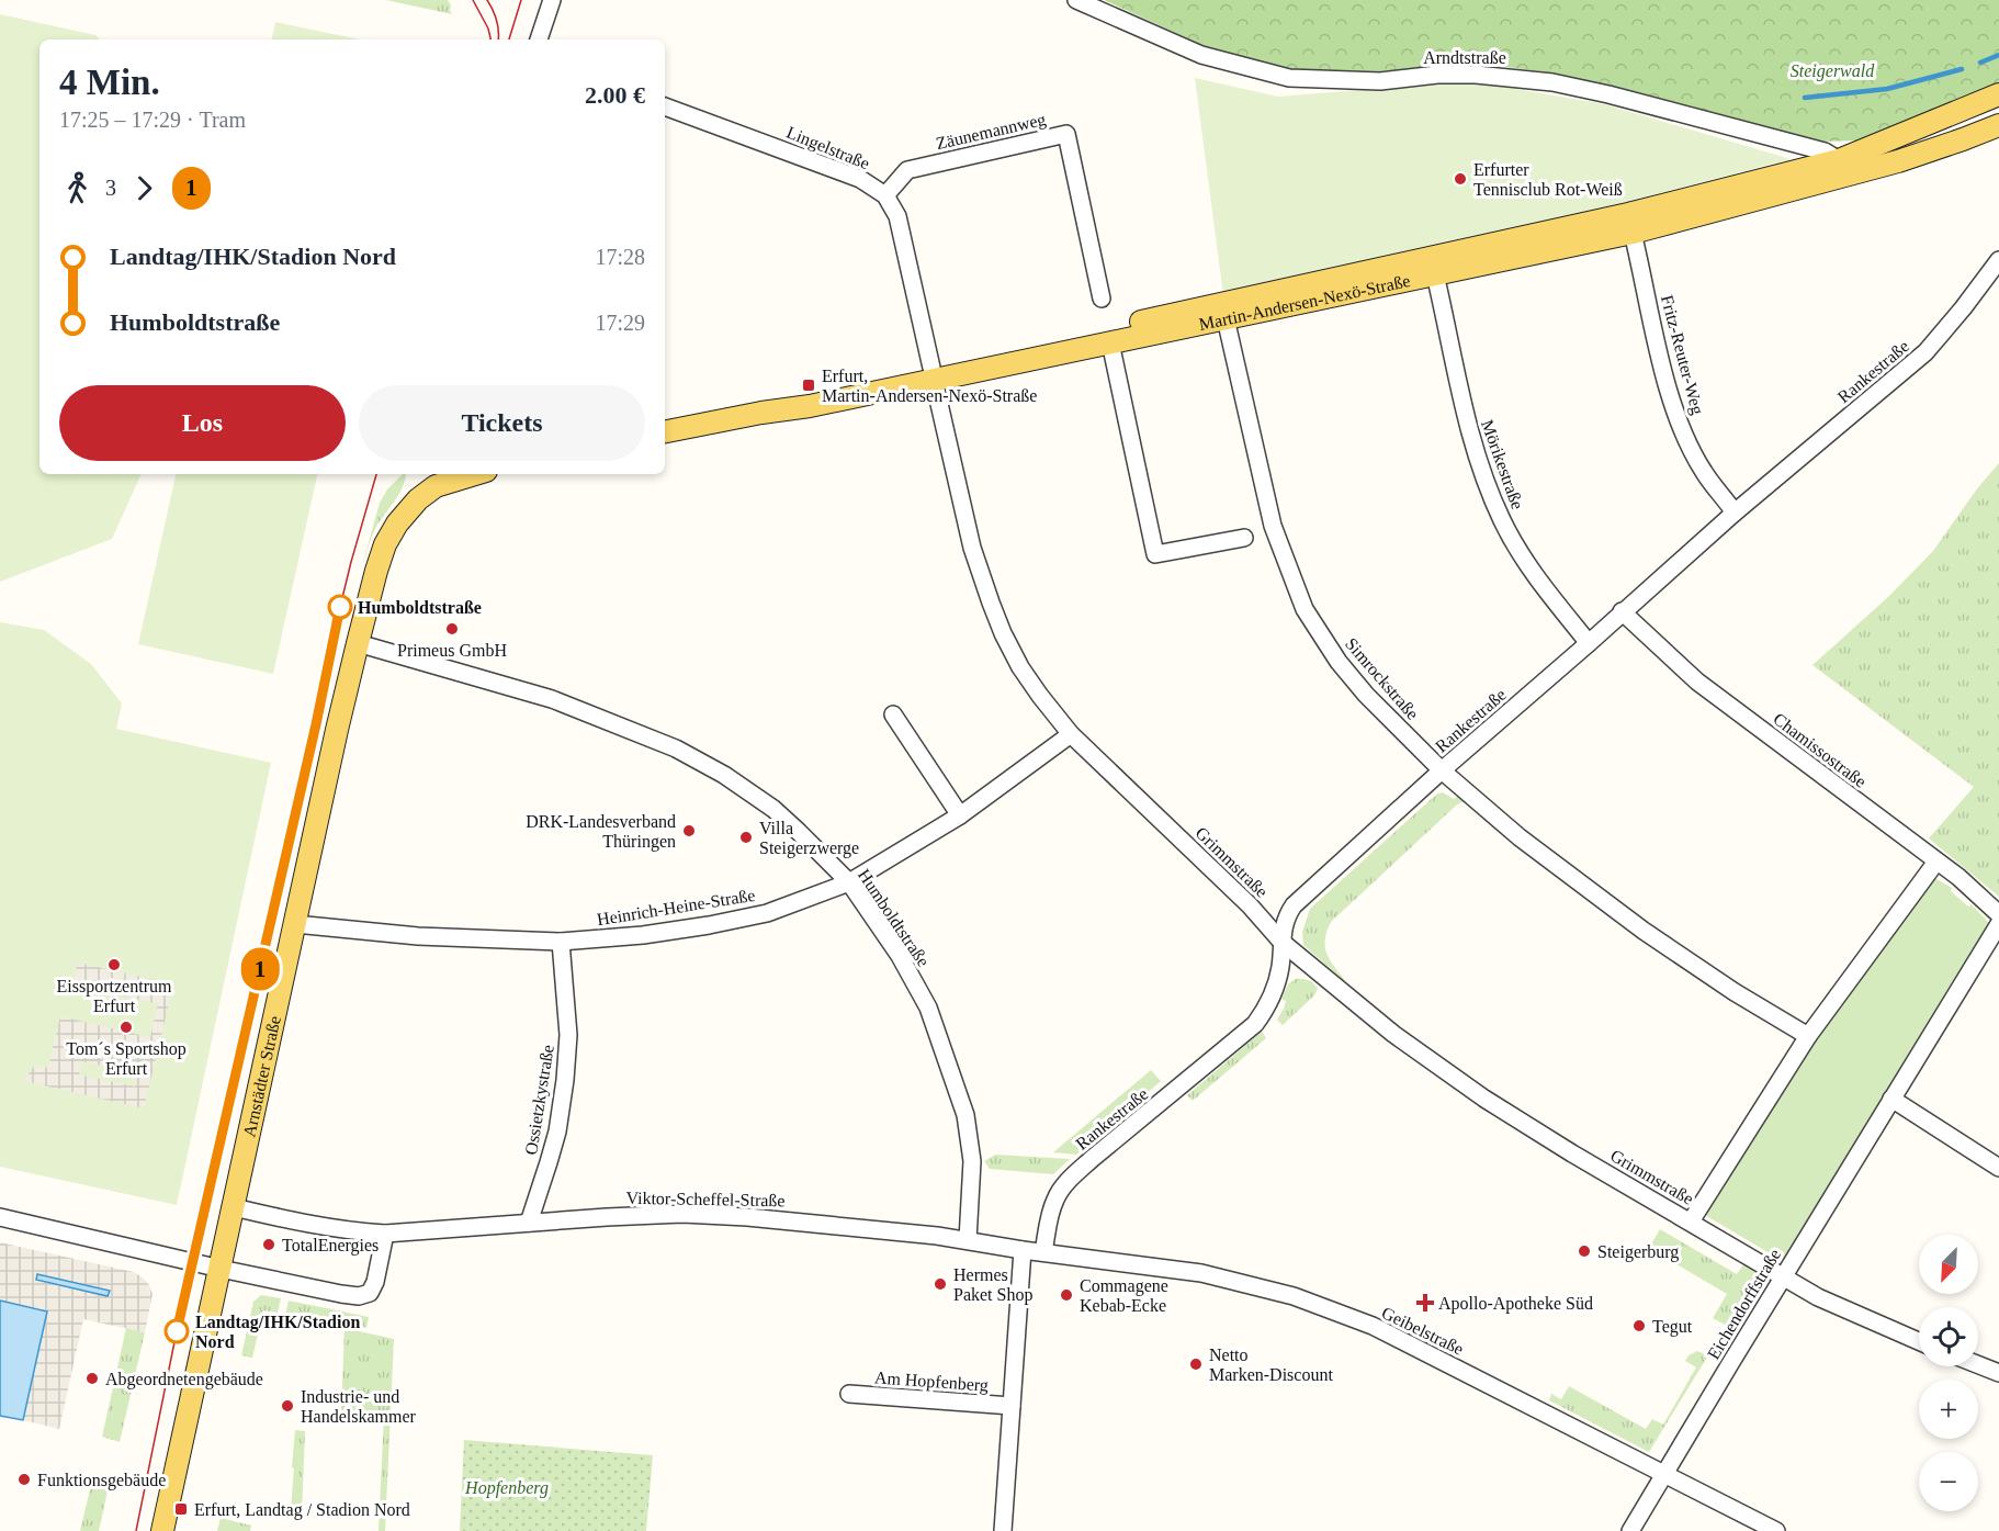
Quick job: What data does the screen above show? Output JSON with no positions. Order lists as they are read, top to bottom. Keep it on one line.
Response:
{"streets":{"main road":["Martin-Andersen-Nexö-Straße","Arnstädter Straße"],"street":["Arndtstraße","Zäunemannweg","Lingelstraße","Fritz-Reuter-Weg","Rankestraße","Mörikestraße","Simrockstraße","Chamissostraße","Grimmstraße","Heinrich-Heine-Straße","Humboldtstraße","Ossietzkystraße","Viktor-Scheffel-Straße","Eichendorffstraße","Geibelstraße","Am Hopfenberg"]},"crossings":[["Arndtstraße","Martin-Andersen-Nexö-Straße"],["Zäunemannweg","Lingelstraße"],["Martin-Andersen-Nexö-Straße","Fritz-Reuter-Weg"],["Martin-Andersen-Nexö-Straße","Mörikestraße"],["Martin-Andersen-Nexö-Straße","Simrockstraße"],["Martin-Andersen-Nexö-Straße","Grimmstraße"],["Fritz-Reuter-Weg","Rankestraße"],["Rankestraße","Mörikestraße"],["Rankestraße","Simrockstraße"],["Rankestraße","Chamissostraße"],["Rankestraße","Grimmstraße"],["Rankestraße","Geibelstraße"],["Simrockstraße","Grimmstraße"],["Chamissostraße","Grimmstraße"],["Grimmstraße","Heinrich-Heine-Straße"],["Grimmstraße","Eichendorffstraße"],["Heinrich-Heine-Straße","Humboldtstraße"],["Heinrich-Heine-Straße","Arnstädter Straße"],["Heinrich-Heine-Straße","Ossietzkystraße"],["Humboldtstraße","Arnstädter Straße"],["Humboldtstraße","Viktor-Scheffel-Straße"],["Arnstädter Straße","Viktor-Scheffel-Straße"],["Ossietzkystraße","Viktor-Scheffel-Straße"],["Viktor-Scheffel-Straße","Geibelstraße"],["Viktor-Scheffel-Straße","Am Hopfenberg"],["Eichendorffstraße","Geibelstraße"],["Geibelstraße","Am Hopfenberg"]],"parks":["Steigerwald","Hopfenberg"],"places":{"other":["Erfurter Tennisclub Rot-Weiß","Humboldtstraße","Primeus GmbH","DRK-Landesverband Thüringen","Villa Steigerzwerge","Eissportzentrum Erfurt","Tom´s Sportshop Erfurt","TotalEnergies","Steigerburg","Hermes Paket Shop","Commagene Kebab-Ecke","Tegut","Landtag/IHK/Stadion Nord","Netto Marken-Discount","Abgeordnetengebäude","Industrie- und Handelskammer","Funktionsgebäude"],"transit":["Erfurt, Martin-Andersen-Nexö-Straße","Erfurt, Landtag / Stadion Nord"],"health":["Apollo-Apotheke Süd"]},"lines":["tram line 1"],"north":"bottom left","page":{"on_map":"1","heading":["4 Min.","17:25 – 17:29 · Tram","2.00 €"],"legs":["3","1"],"list":[{"name":"Landtag/IHK/Stadion Nord","value":"17:28"},{"name":"Humboldtstraße","value":"17:29"}],"buttons":["Los","Tickets"],"map_buttons":["+","−"]}}
